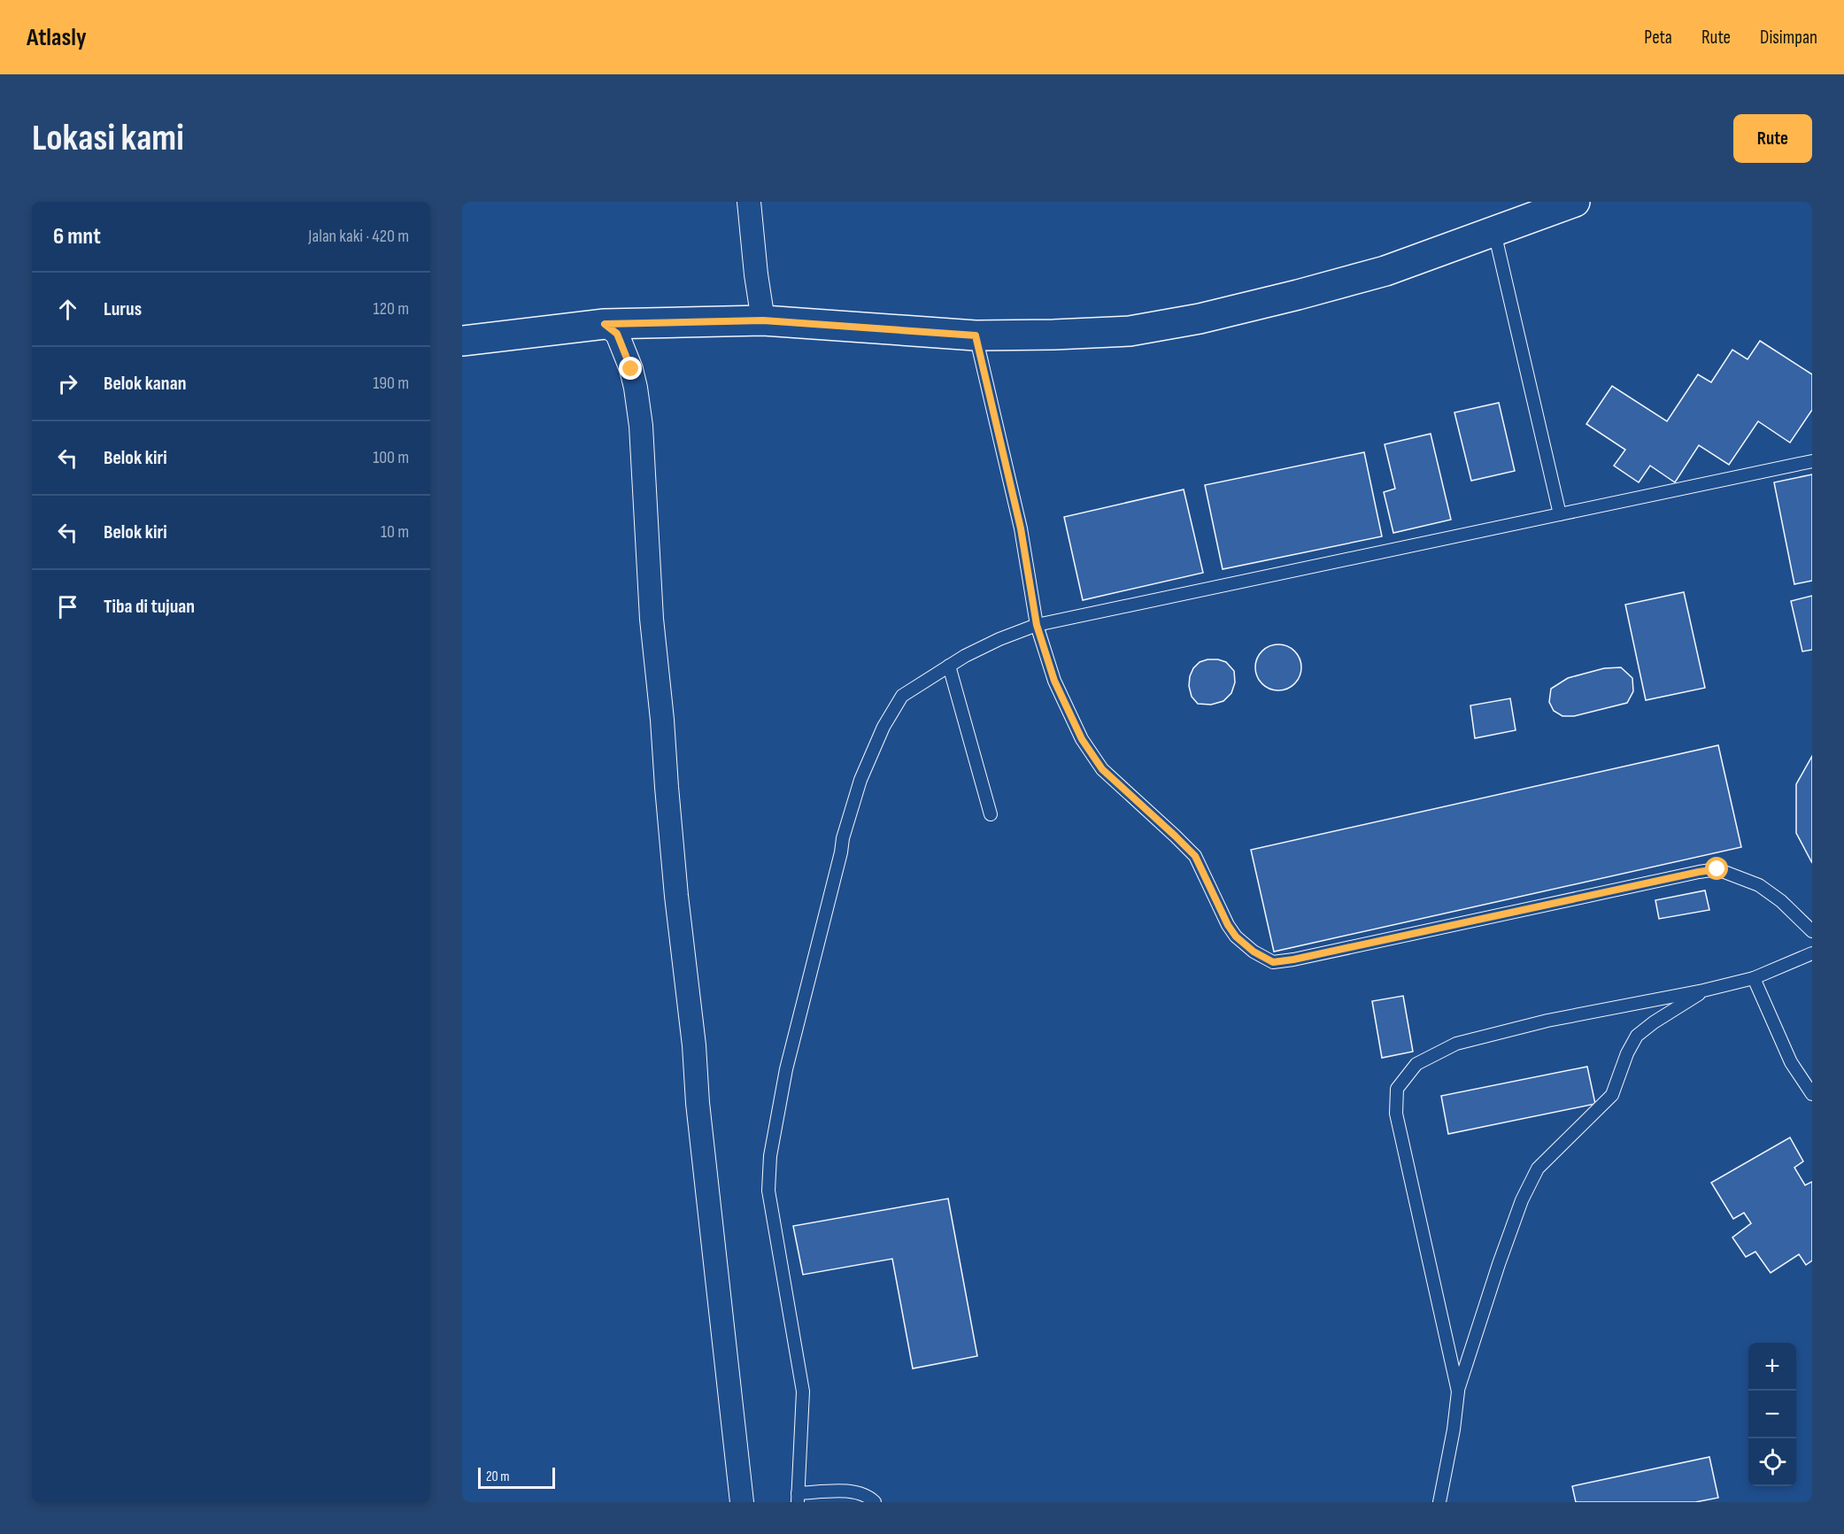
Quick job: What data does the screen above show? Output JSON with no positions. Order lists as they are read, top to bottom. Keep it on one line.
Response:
{"scale_bar":"20 m","page":{"header":"Atlasly","nav":["Peta","Rute","Disimpan"],"buttons":"Rute","title":"Lokasi kami","heading":["6 mnt","Jalan kaki · 420 m"],"list":[["Lurus","120 m"],["Belok kanan","190 m"],["Belok kiri","100 m"],["Belok kiri","10 m"],"Tiba di tujuan"],"map_buttons":["+","−"],"scale":"20 m"}}
